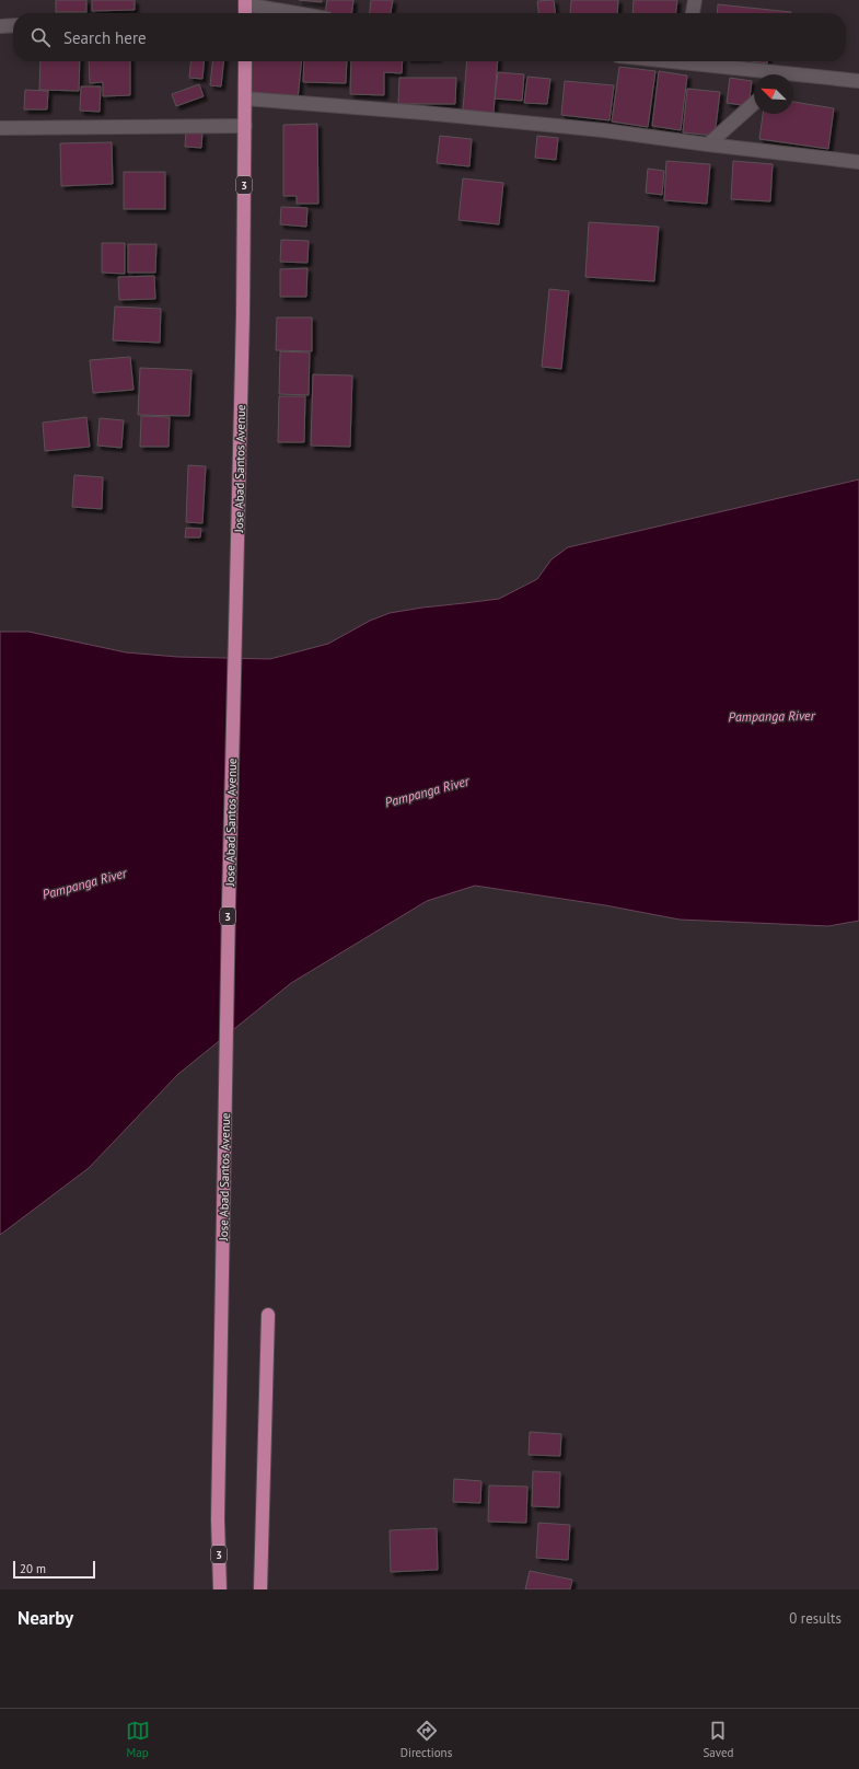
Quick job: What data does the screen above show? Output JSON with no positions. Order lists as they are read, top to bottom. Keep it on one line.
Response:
{"streets":{"highway":["3","Jose Abad Santos Avenue"]},"water":["Pampanga River"],"scale_bar":"20 m","north":"top left","page":{"search":"Search here","scale":"20 m","heading":["Nearby","0 results"],"nav":["Map","Directions","Saved"]}}
